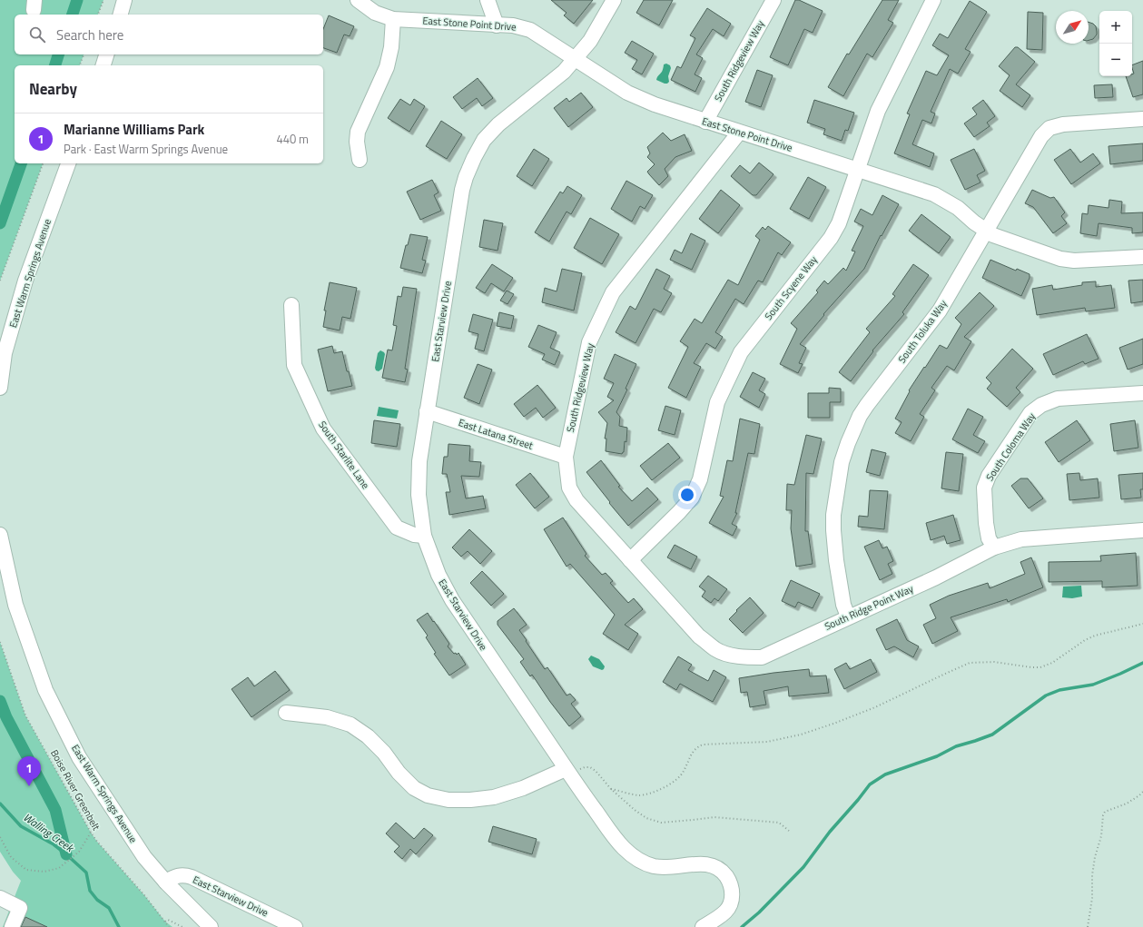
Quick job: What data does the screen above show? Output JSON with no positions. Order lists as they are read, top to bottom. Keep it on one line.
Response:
{"streets":{"street":["East Stone Point Drive","South Ridgeview Way","East Warm Springs Avenue","South Scyene Way","East Starview Drive","South Toluka Way","East Latana Street","South Coloma Way","South Starlite Lane","South Ridge Point Way"],"path":["Boise River Greenbelt"]},"crossings":[["East Stone Point Drive","South Ridgeview Way"],["East Stone Point Drive","South Scyene Way"],["East Stone Point Drive","East Starview Drive"],["East Stone Point Drive","South Toluka Way"],["South Ridgeview Way","South Scyene Way"],["South Ridgeview Way","East Latana Street"],["South Ridgeview Way","South Ridge Point Way"],["East Warm Springs Avenue","East Starview Drive"],["South Scyene Way","South Ridge Point Way"],["East Starview Drive","East Latana Street"],["East Starview Drive","South Starlite Lane"],["South Toluka Way","South Ridge Point Way"],["South Coloma Way","South Ridge Point Way"]],"water":["Walling Creek"],"north":"top right","page":{"map_buttons":["+","−"],"search":"Search here","heading":"Nearby","list":[{"mark":"1","name":"Marianne Williams Park","note":"Park · East Warm Springs Avenue","value":"440 m"}],"pins":"1"}}
